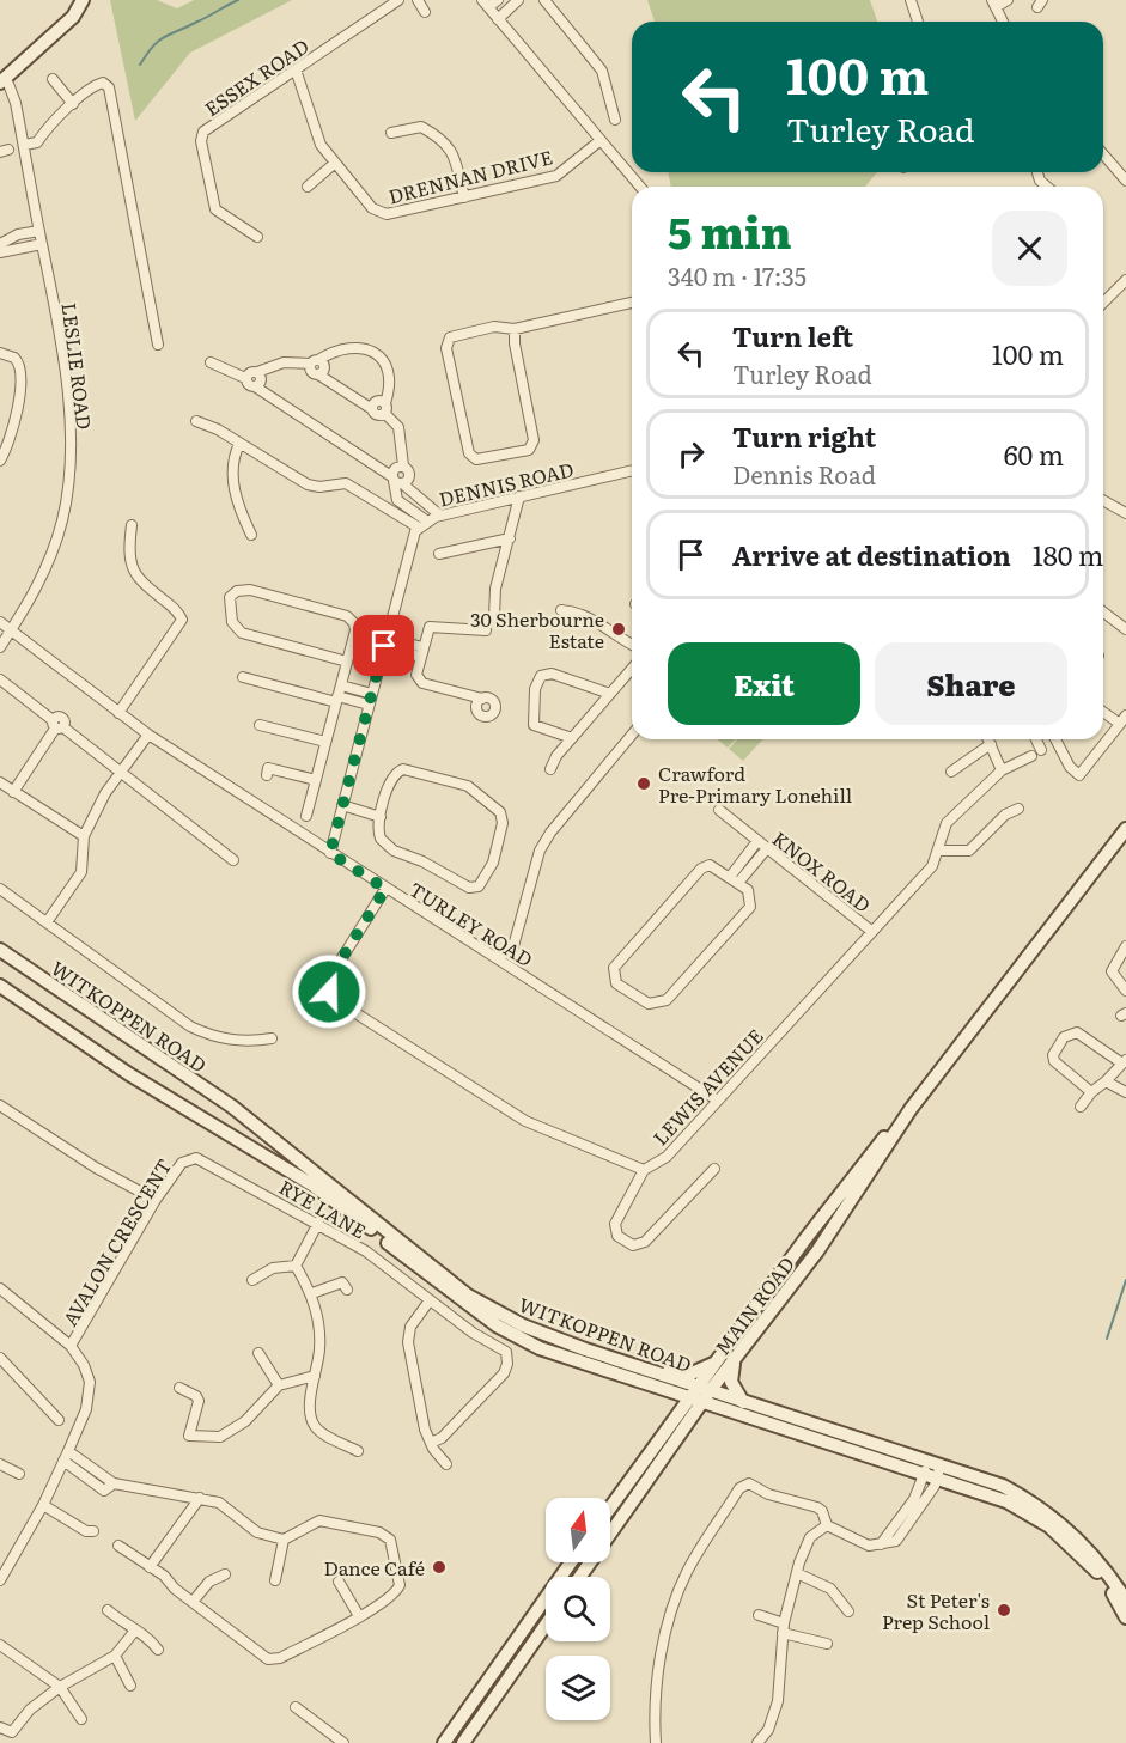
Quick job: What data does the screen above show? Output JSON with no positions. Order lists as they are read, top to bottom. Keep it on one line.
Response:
{"streets":{"main road":["WITKOPPEN ROAD","MAIN ROAD"],"street":["ESSEX ROAD","DRENNAN DRIVE","LESLIE ROAD","DENNIS ROAD","KNOX ROAD","TURLEY ROAD","LEWIS AVENUE","RYE LANE","AVALON CRESCENT"]},"crossings":[["ESSEX ROAD","DRENNAN DRIVE"],["LESLIE ROAD","TURLEY ROAD"],["DENNIS ROAD","TURLEY ROAD"],["KNOX ROAD","LEWIS AVENUE"],["TURLEY ROAD","LEWIS AVENUE"],["WITKOPPEN ROAD","MAIN ROAD"],["RYE LANE","AVALON CRESCENT"]],"places":["30 Sherbourne Estate","Crawford Pre-Primary Lonehill","Dance Café","St Peter's Prep School"],"north":"top","page":{"turn":["100 m","Turley Road"],"heading":["5 min","340 m · 17:35"],"list":[{"name":"Turn left","note":"Turley Road","value":"100 m"},{"name":"Turn right","note":"Dennis Road","value":"60 m"},{"name":"Arrive at destination","value":"180 m"}],"buttons":["Exit","Share"]}}
